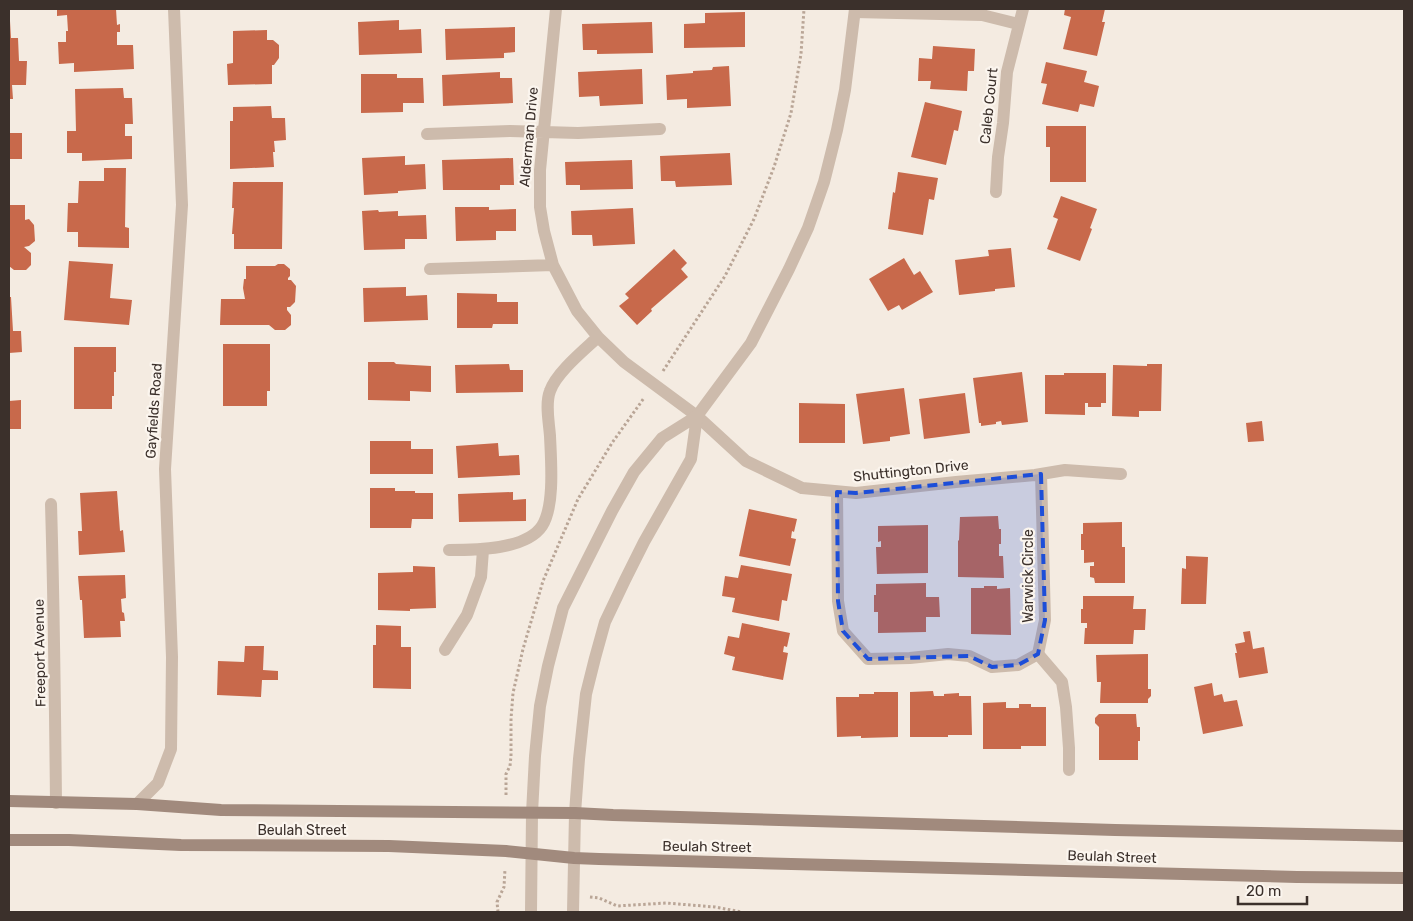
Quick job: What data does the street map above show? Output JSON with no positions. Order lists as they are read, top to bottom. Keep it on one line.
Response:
{"streets":{"main road":["Beulah Street"],"street":["Caleb Court","Alderman Drive","Gayfields Road","Shuttington Drive","Warwick Circle","Freeport Avenue"]},"crossings":[["Alderman Drive","Shuttington Drive"],["Gayfields Road","Beulah Street"],["Shuttington Drive","Warwick Circle"],["Freeport Avenue","Beulah Street"]],"scale_bar":"20 m"}
